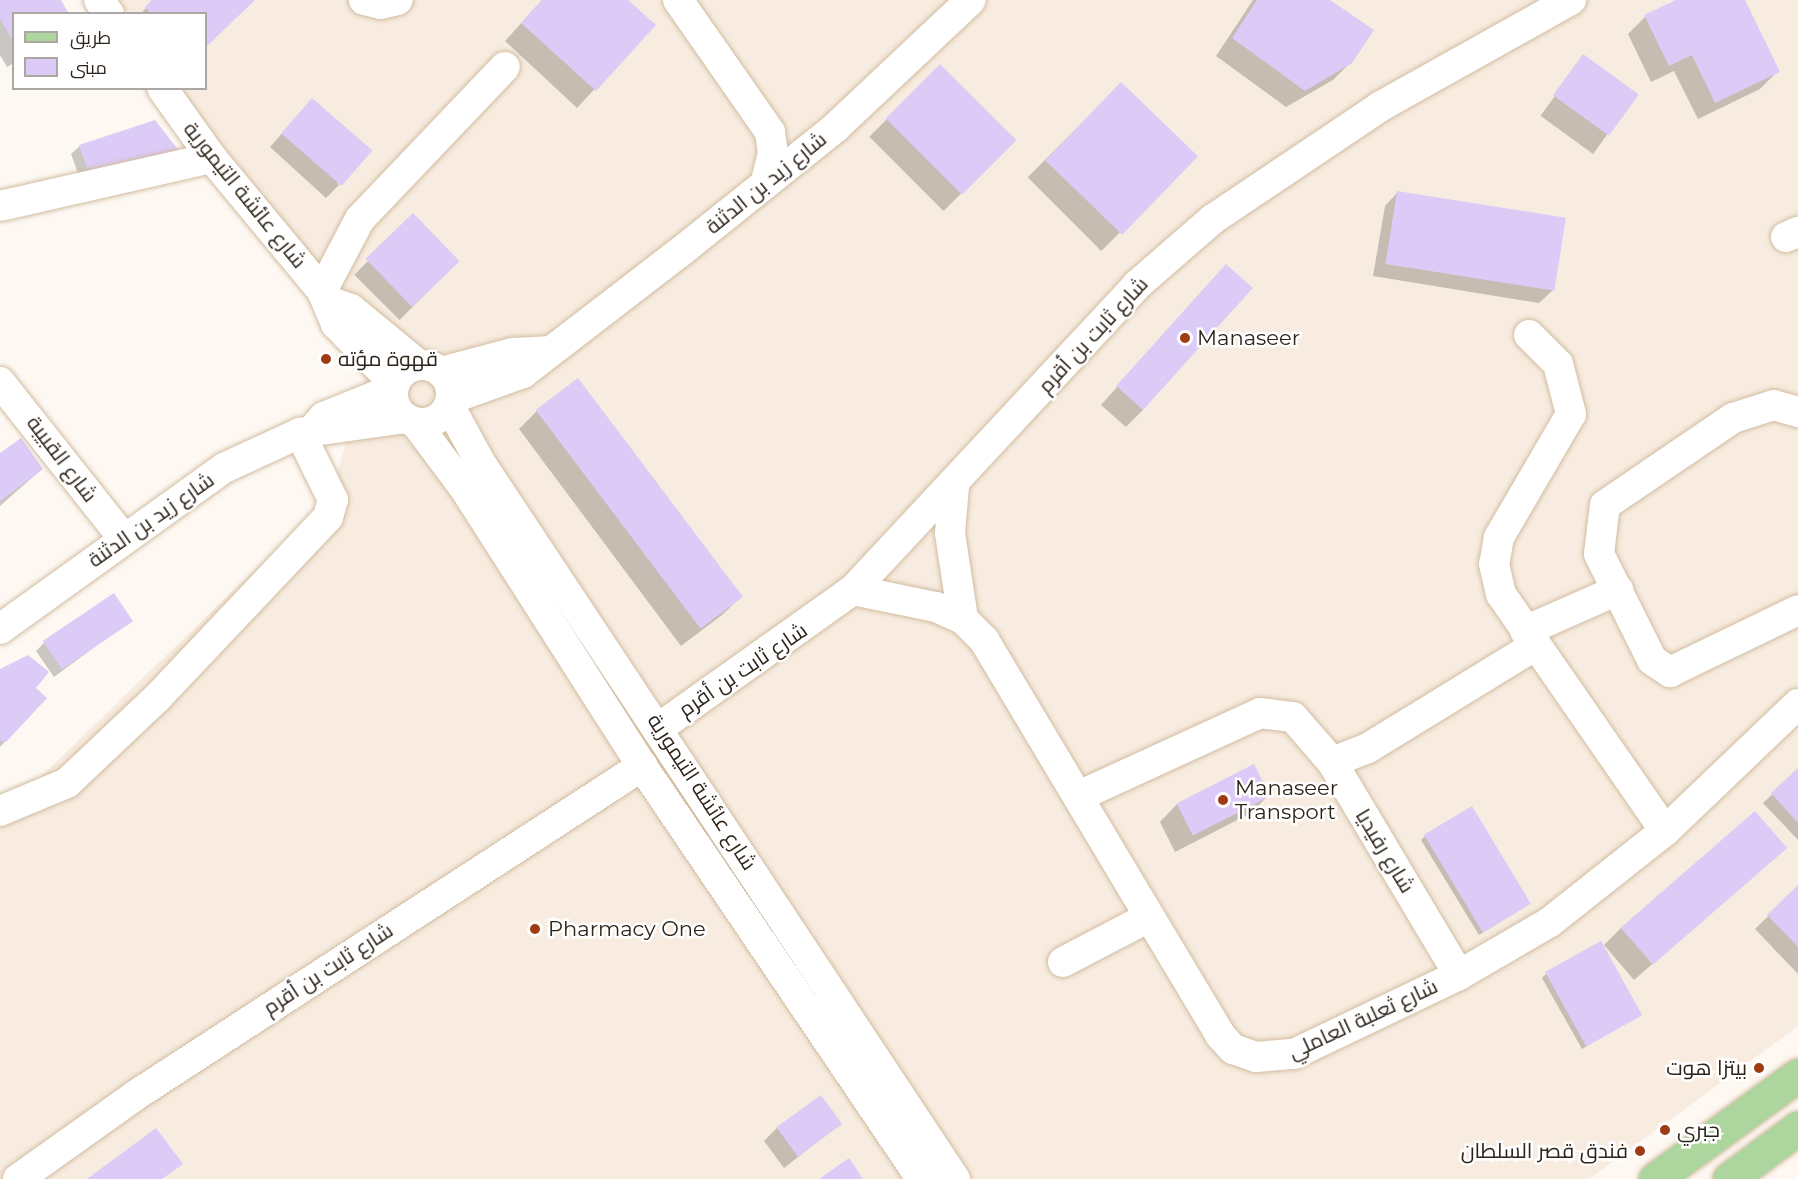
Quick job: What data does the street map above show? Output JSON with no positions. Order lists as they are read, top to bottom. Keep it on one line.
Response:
{"streets":{"street":["شارع زيد بن الدثنة","شارع عائشة التيمورية","شارع ثابت بن أقرم","شارع القبيبة","شارع رفيديا","شارع ثعلبة العاملي"]},"crossings":[["شارع زيد بن الدثنة","شارع عائشة التيمورية"],["شارع زيد بن الدثنة","شارع القبيبة"],["شارع عائشة التيمورية","شارع ثابت بن أقرم"],["شارع ثابت بن أقرم","شارع ثعلبة العاملي"],["شارع رفيديا","شارع ثعلبة العاملي"]],"places":["Manaseer","قهوة مؤته","Manaseer Transport","Pharmacy One","بيتزا هوت","جبري","فندق قصر السلطان"],"legend":["طريق","مبنى"]}
